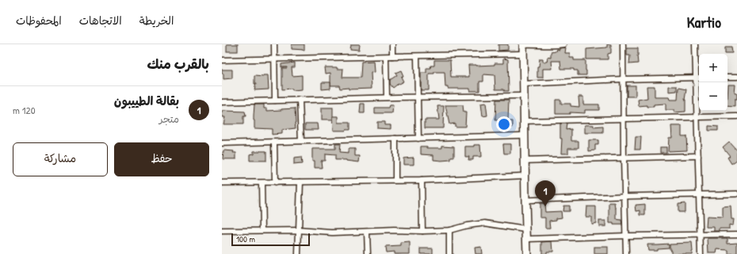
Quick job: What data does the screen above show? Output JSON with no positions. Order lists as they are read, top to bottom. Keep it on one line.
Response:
{"scale_bar":"100 m","page":{"header":"Kartio","nav":["الخريطة","الاتجاهات","المحفوظات"],"heading":"بالقرب منك","map_buttons":["+","−"],"list":[{"mark":"1","name":"بقالة الطييبون","note":"متجر","value":"120 m"}],"buttons":["حفظ","مشاركة"],"pins":"1","scale":"100 m"}}
